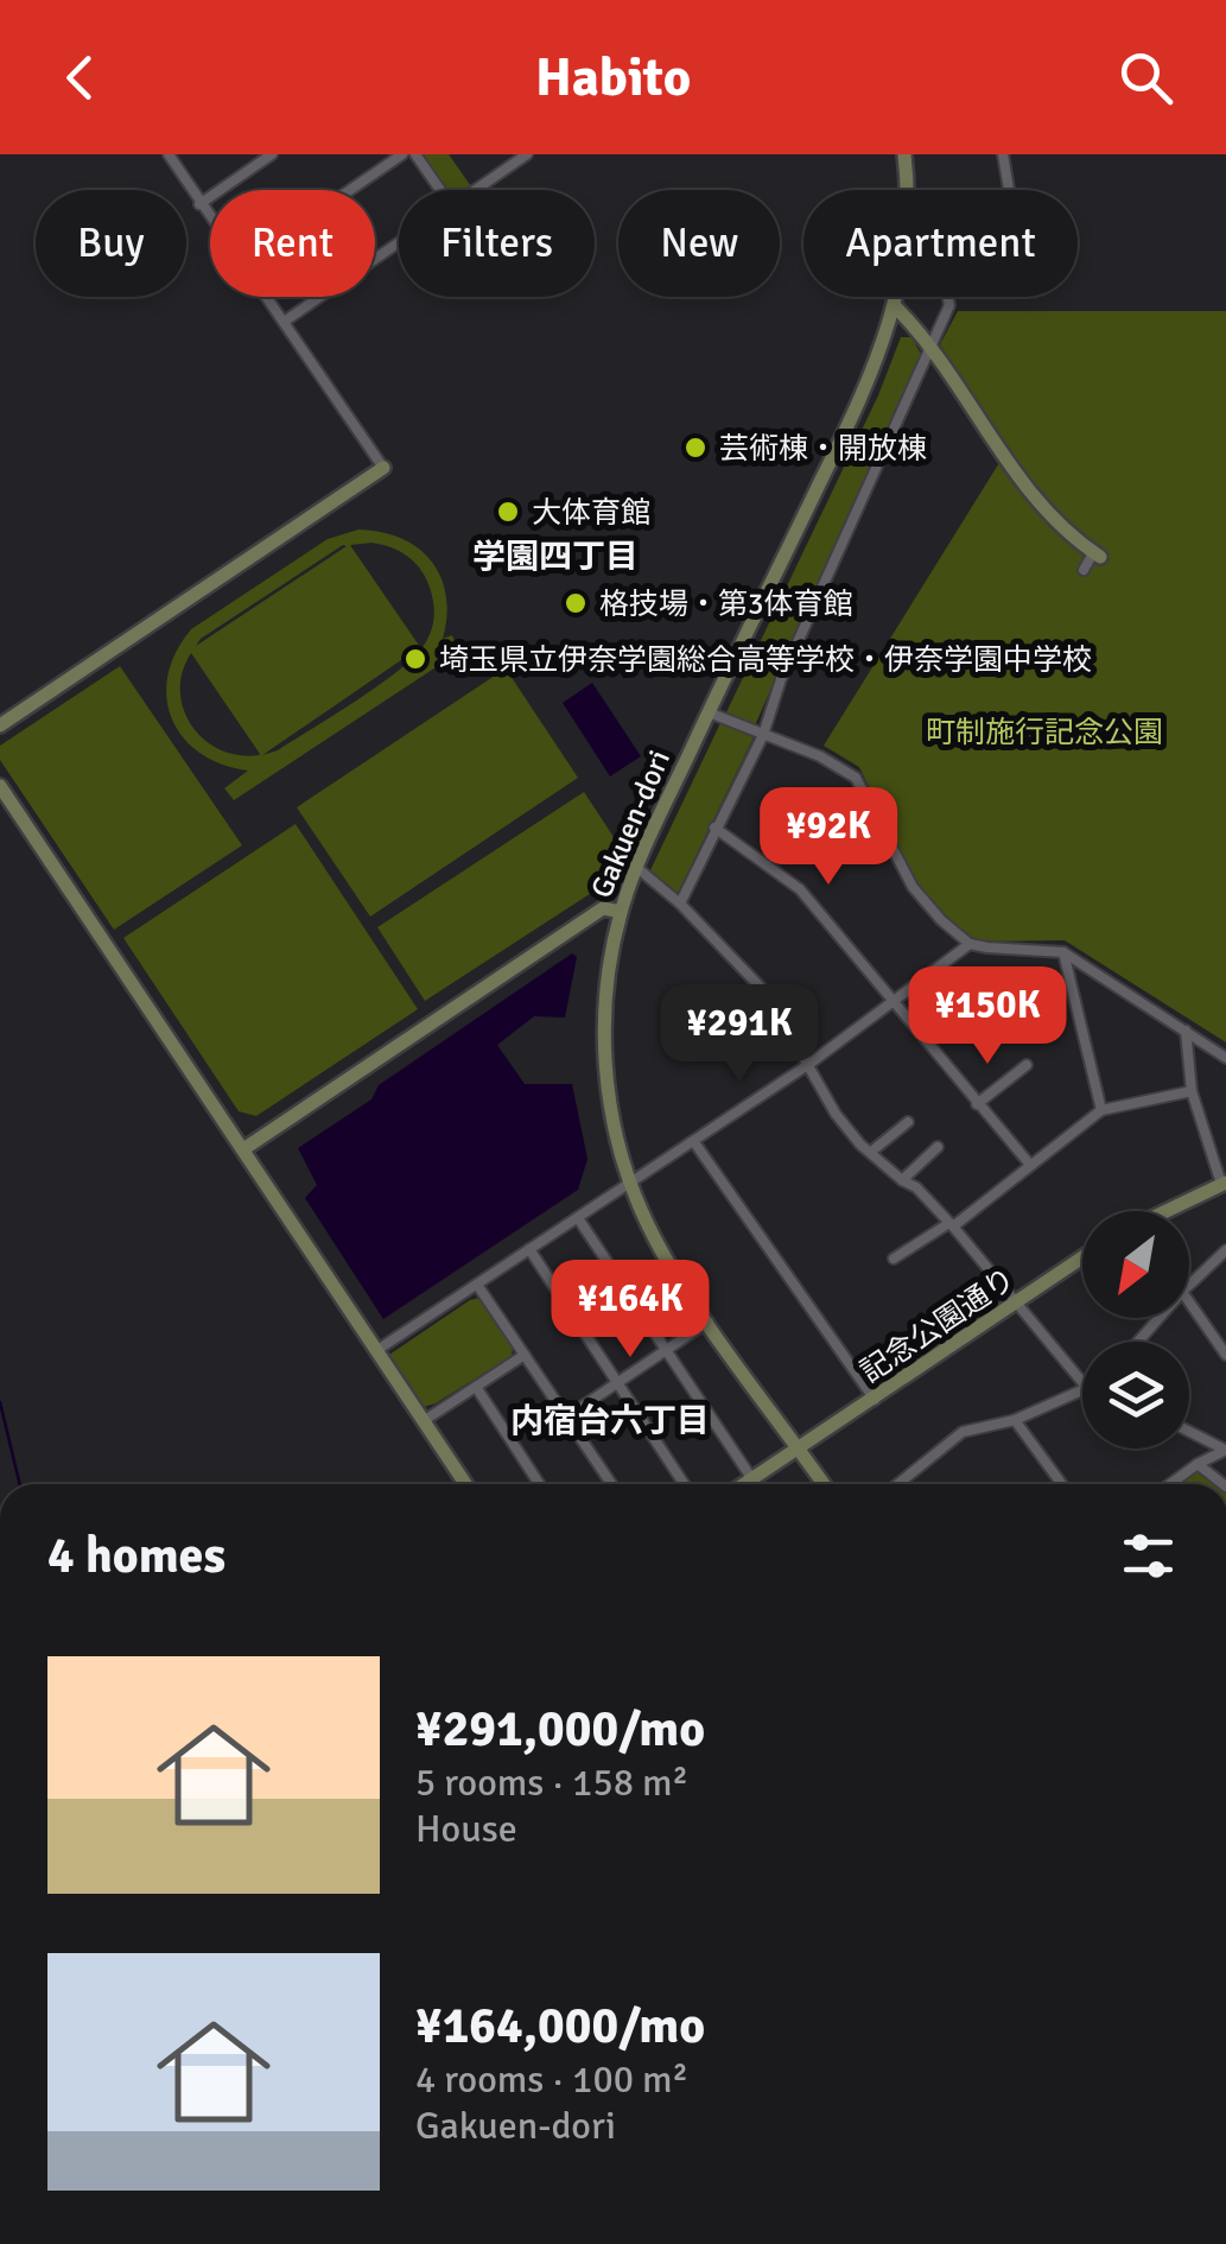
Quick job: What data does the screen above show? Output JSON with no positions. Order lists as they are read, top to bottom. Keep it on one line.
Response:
{"streets":{"street":["Gakuen-dori","記念公園通り"]},"crossings":[["Gakuen-dori","記念公園通り"]],"districts":["学園四丁目","内宿台六丁目"],"parks":["町制施行記念公園"],"places":["芸術棟・開放棟","大体育館","格技場・第3体育館","埼玉県立伊奈学園総合高等学校・伊奈学園中学校"],"north":"bottom left","page":{"header":"Habito","chip":["Buy","Rent","Filters","New","Apartment"],"price":["¥92K","¥150K","¥291K","¥164K"],"heading":"4 homes","list":[{"name":"¥291,000/mo","note":"5 rooms · 158 m² · House"},{"name":"¥164,000/mo","note":"4 rooms · 100 m² · Gakuen-dori"}]}}
